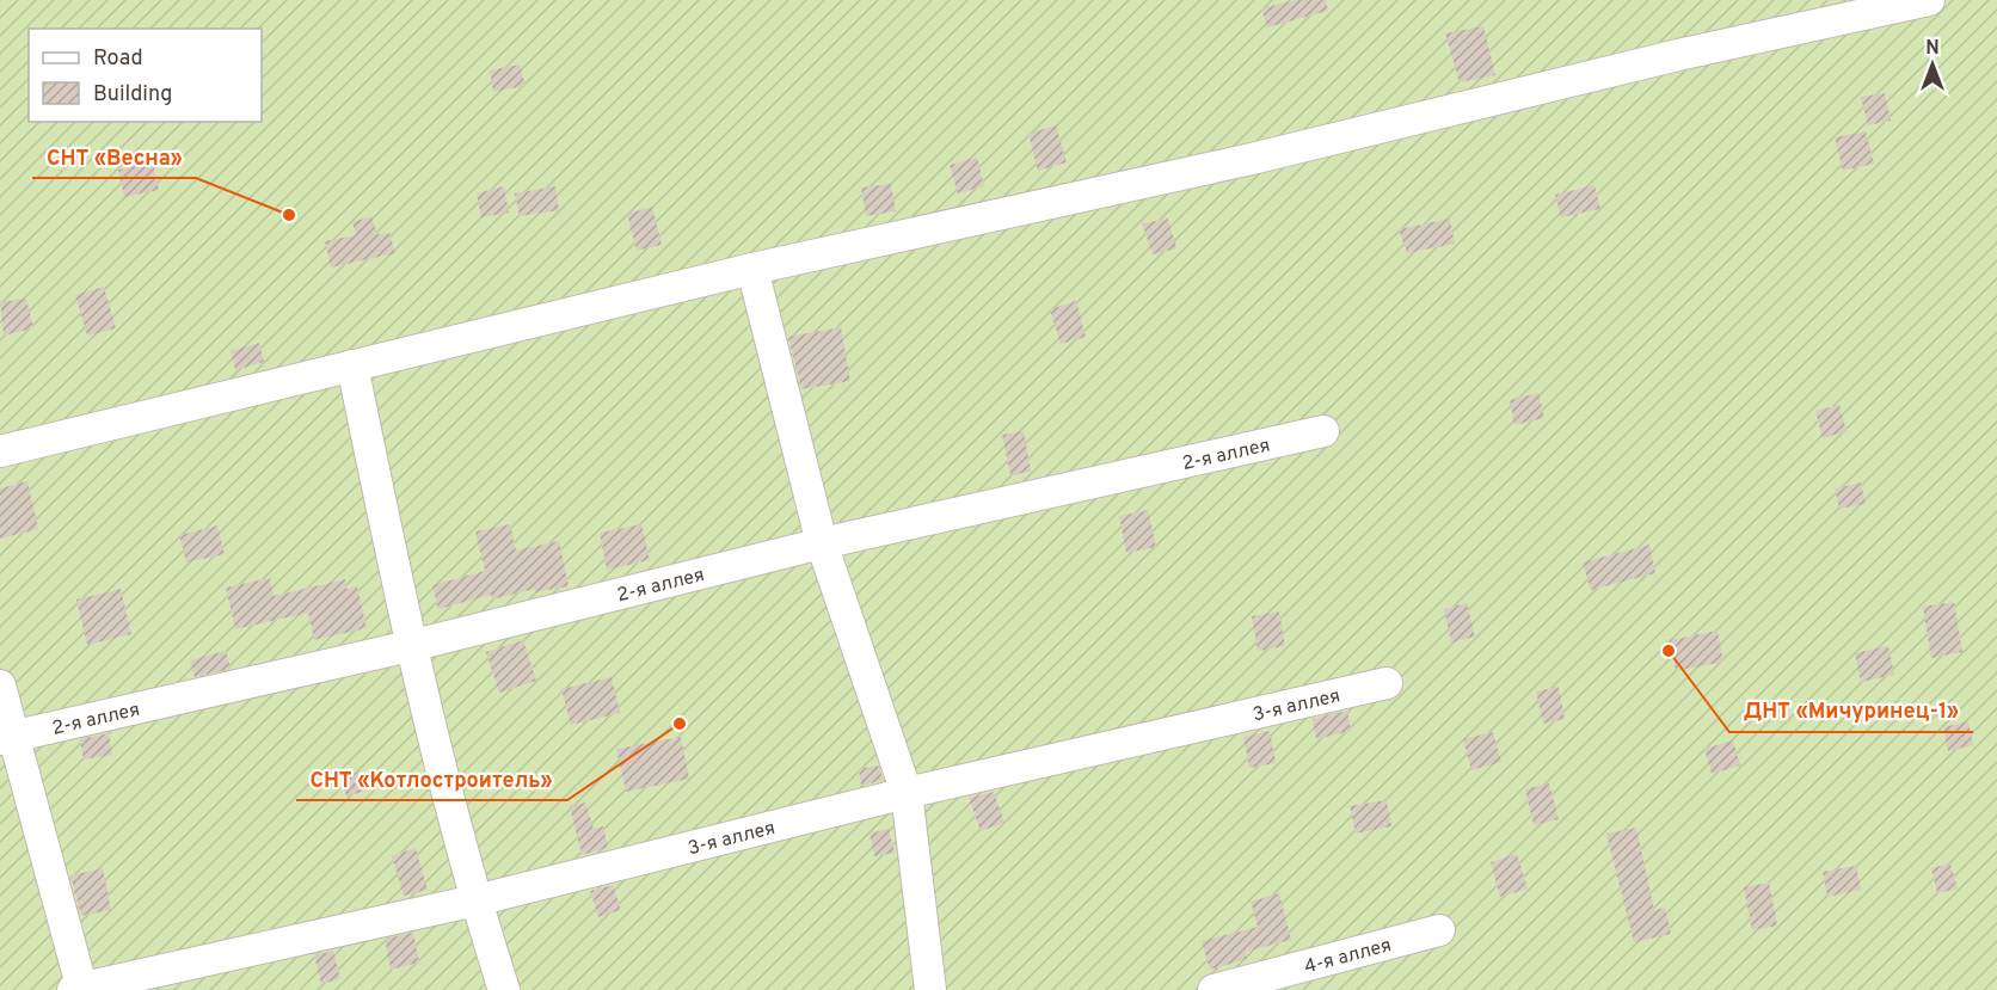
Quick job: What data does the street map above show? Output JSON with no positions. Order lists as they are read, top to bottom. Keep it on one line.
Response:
{"streets":{"street":["2-я аллея","3-я аллея","4-я аллея"]},"places":["СНТ «Весна»","ДНТ «Мичуринец-1»","СНТ «Котлостроитель»"],"legend":["Road","Building"],"north":"top"}
